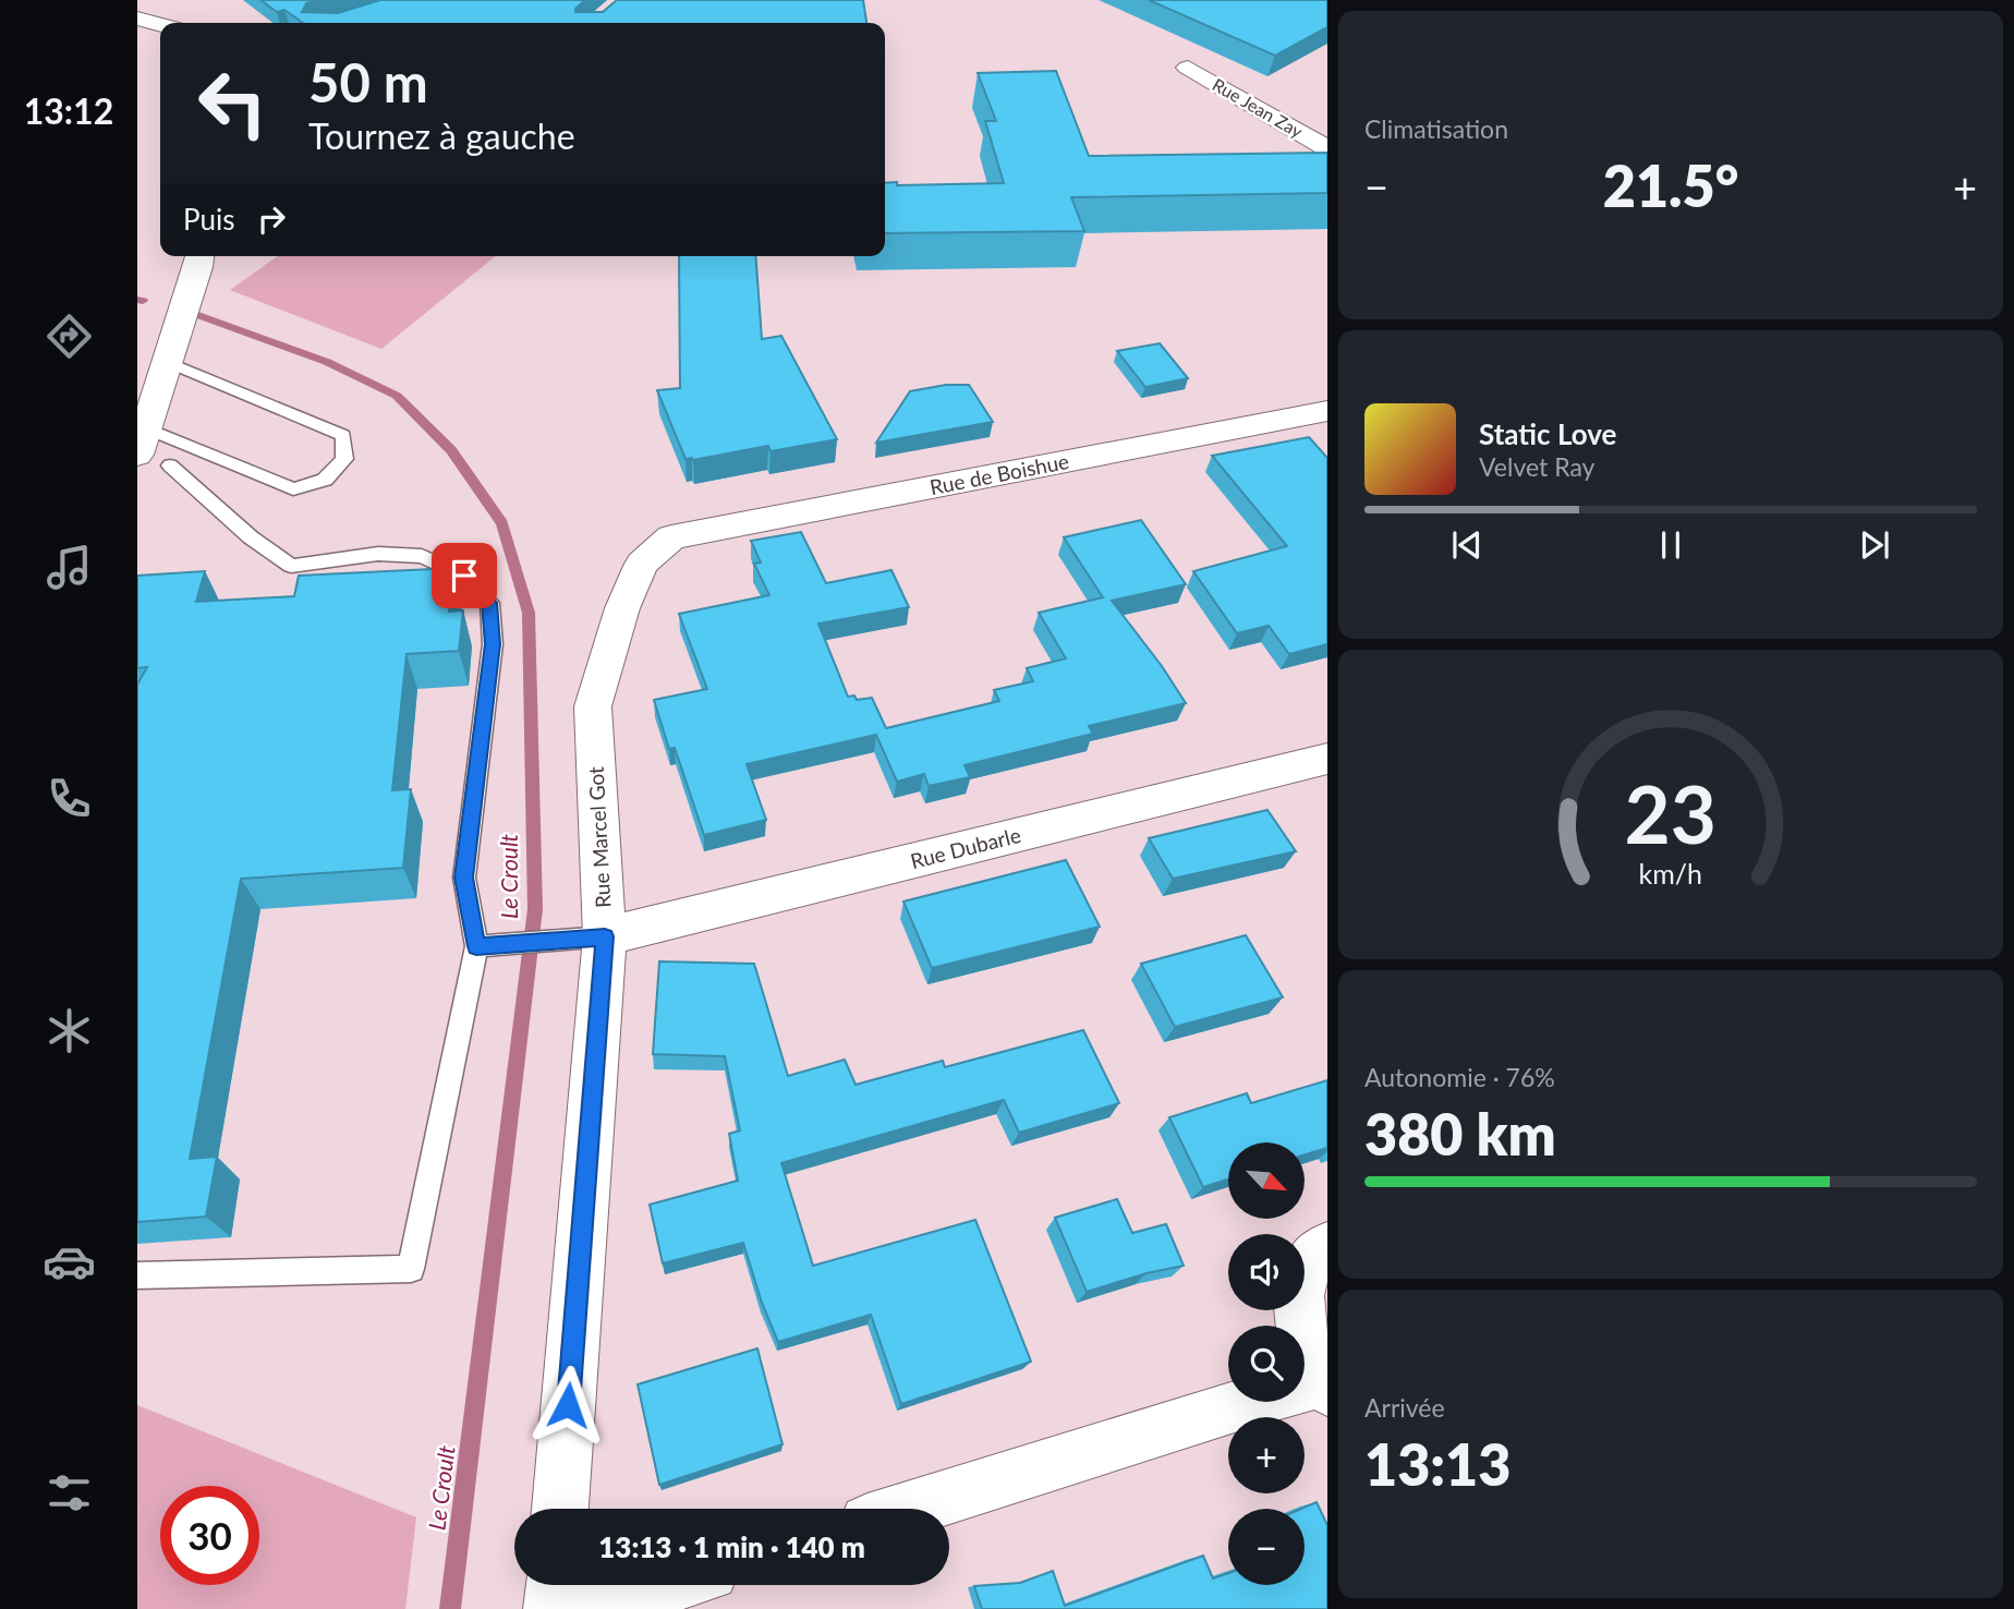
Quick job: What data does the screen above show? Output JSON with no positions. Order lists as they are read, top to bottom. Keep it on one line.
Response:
{"streets":{"street":["Rue Jean Zay","Rue de Boishue","Rue Marcel Got","Rue Dubarle"]},"crossings":[["Rue de Boishue","Rue Marcel Got"],["Rue Marcel Got","Rue Dubarle"]],"water":["Le Croult"],"north":"bottom right","page":{"tabs":"13:12","tile":["Climatisation",["Autonomie · 76%","380 km"],["Arrivée","13:13"]],"turn":["50 m","Tournez à gauche"],"heat":["−","21.5°","+"],"then":"Puis","song":["Static Love","Velvet Ray"],"map_buttons":["+","−"],"limit":"30","trip":"13:13 · 1 min · 140 m","gauge":["23","km/h"]}}
